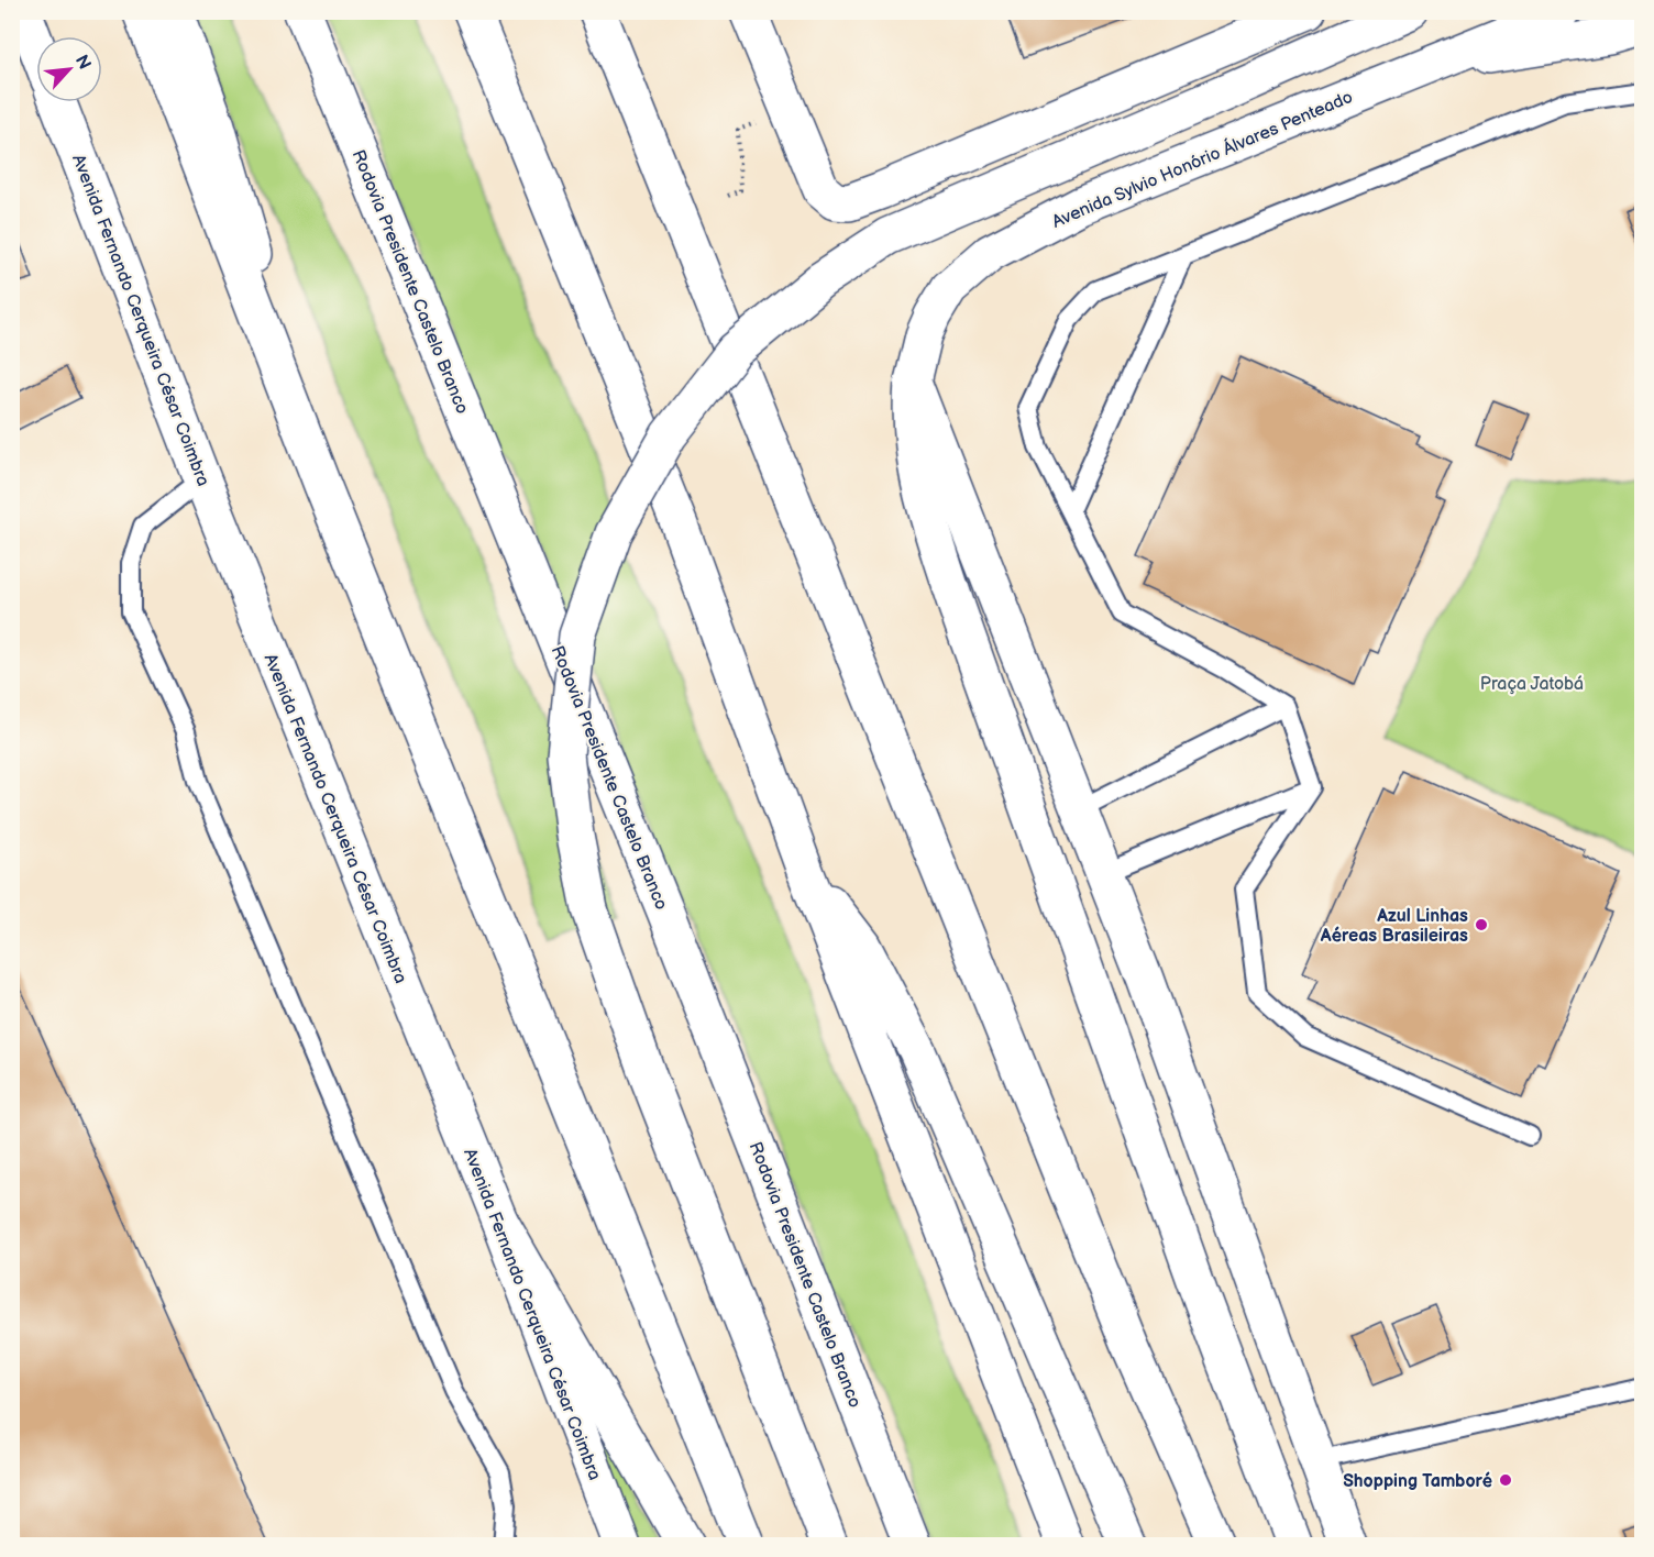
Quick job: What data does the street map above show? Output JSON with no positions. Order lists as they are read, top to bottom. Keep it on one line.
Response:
{"streets":{"main road":["Avenida Sylvio Honório Álvares Penteado","Rodovia Presidente Castelo Branco","Avenida Fernando Cerqueira César Coimbra"]},"parks":["Praça Jatobá"],"places":["Azul Linhas Aéreas Brasileiras","Shopping Tamboré"],"north":"top right"}
